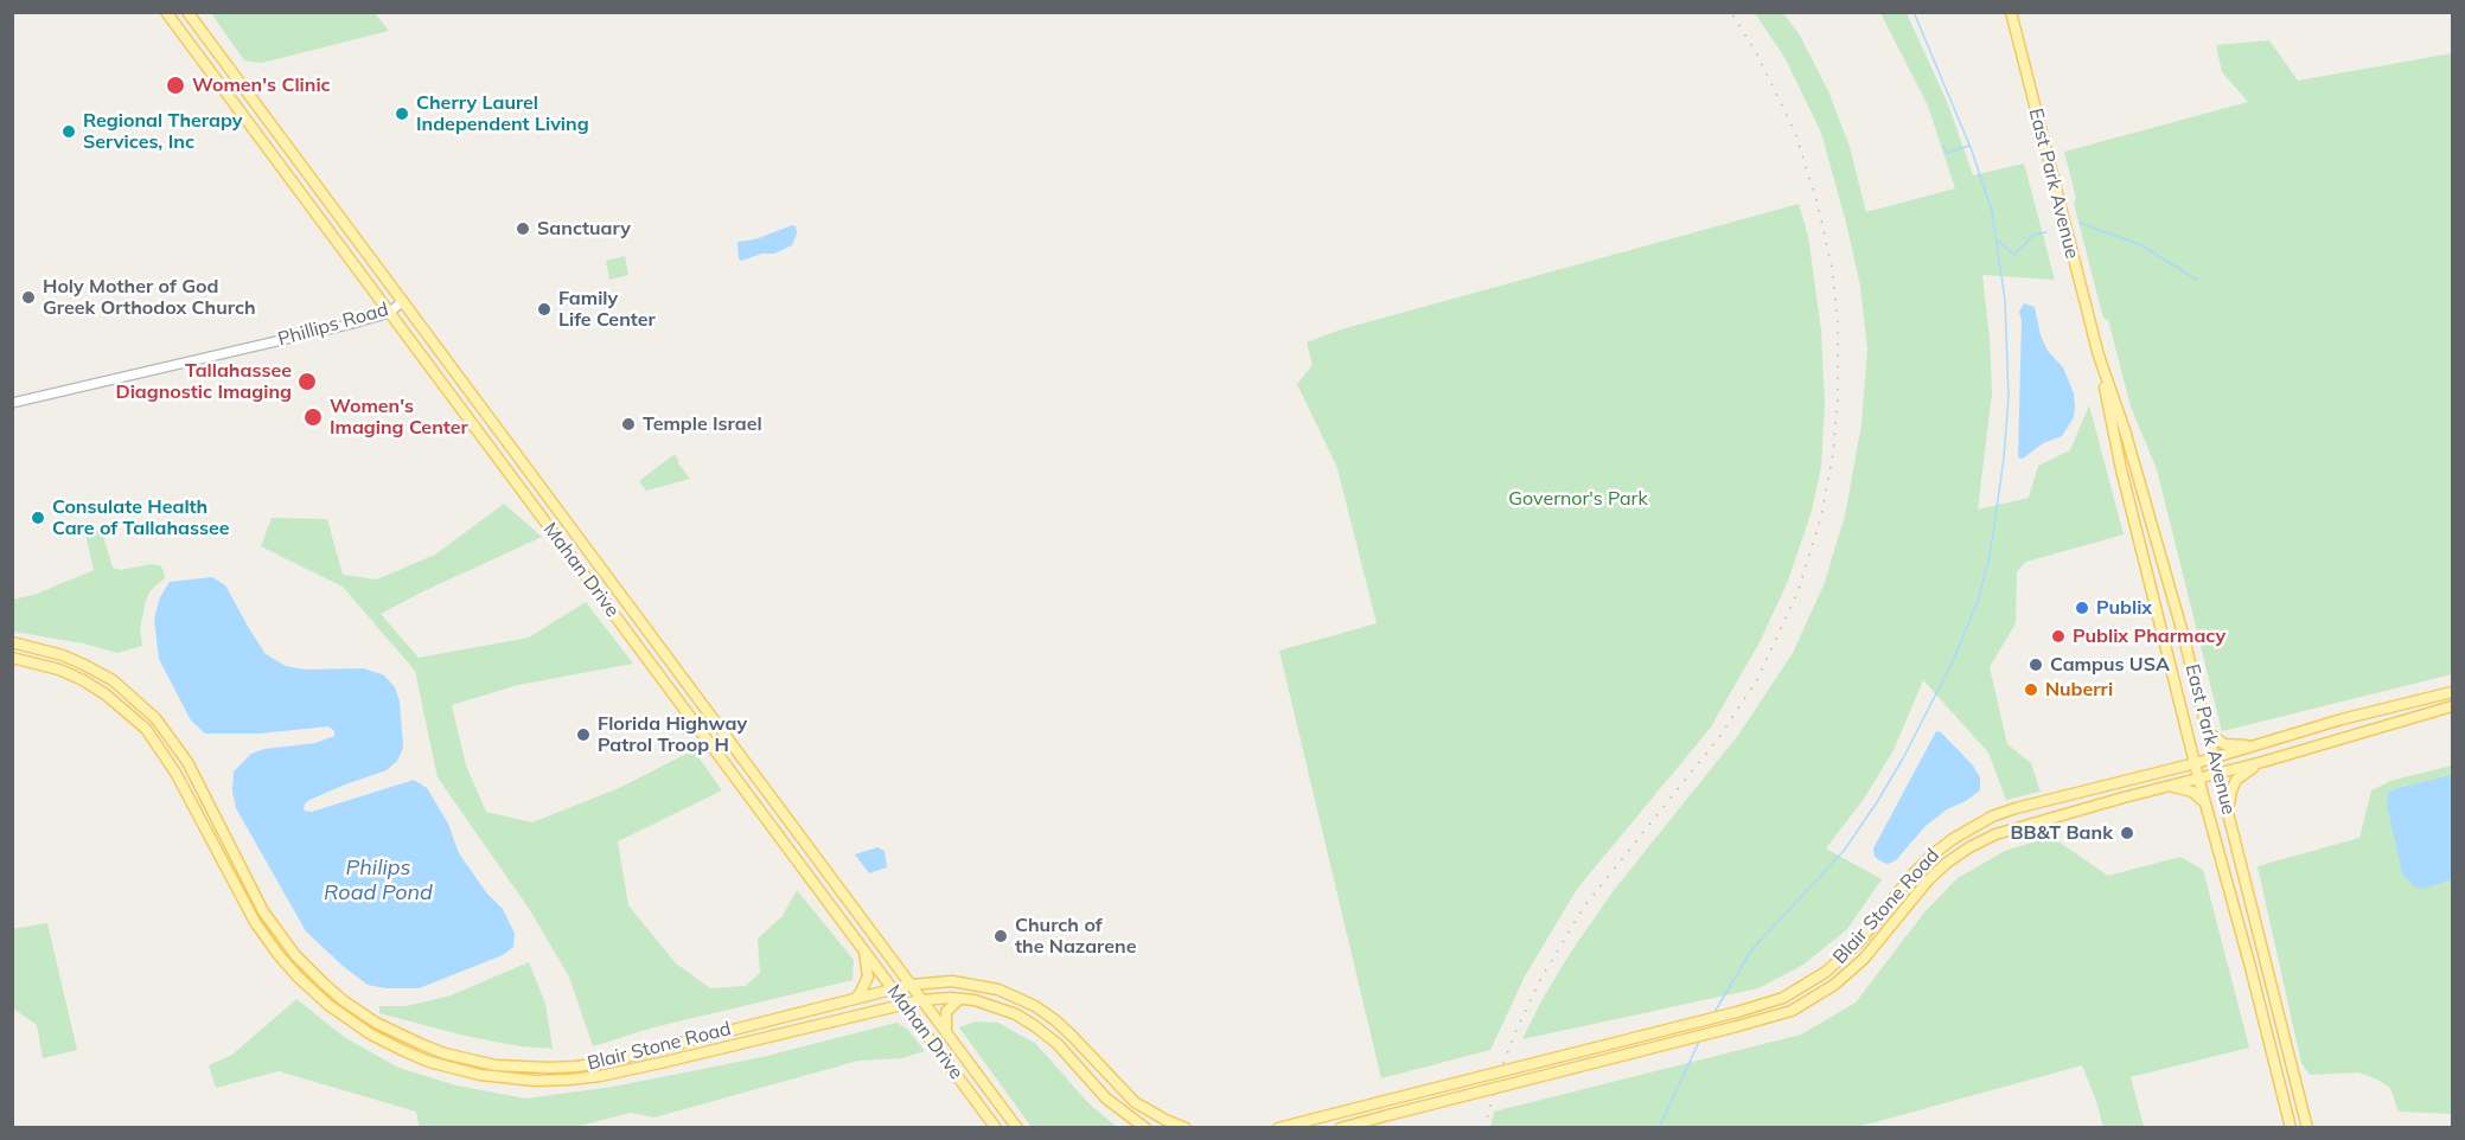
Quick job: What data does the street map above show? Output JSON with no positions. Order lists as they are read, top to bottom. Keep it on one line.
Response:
{"streets":{"main road":["East Park Avenue","Mahan Drive","Blair Stone Road"],"street":["Phillips Road"]},"crossings":[["East Park Avenue","Blair Stone Road"],["Phillips Road","Mahan Drive"],["Mahan Drive","Blair Stone Road"]],"water":["Philips Road Pond"],"parks":["Governor's Park"],"places":["Women's Clinic","Cherry Laurel Independent Living","Regional Therapy Services, Inc","Sanctuary","Holy Mother of God Greek Orthodox Church","Family Life Center","Tallahassee Diagnostic Imaging","Women's Imaging Center","Temple Israel","Consulate Health Care of Tallahassee","Publix","Publix Pharmacy","Campus USA","Nuberri","Florida Highway Patrol Troop H","BB&T Bank","Church of the Nazarene"]}
